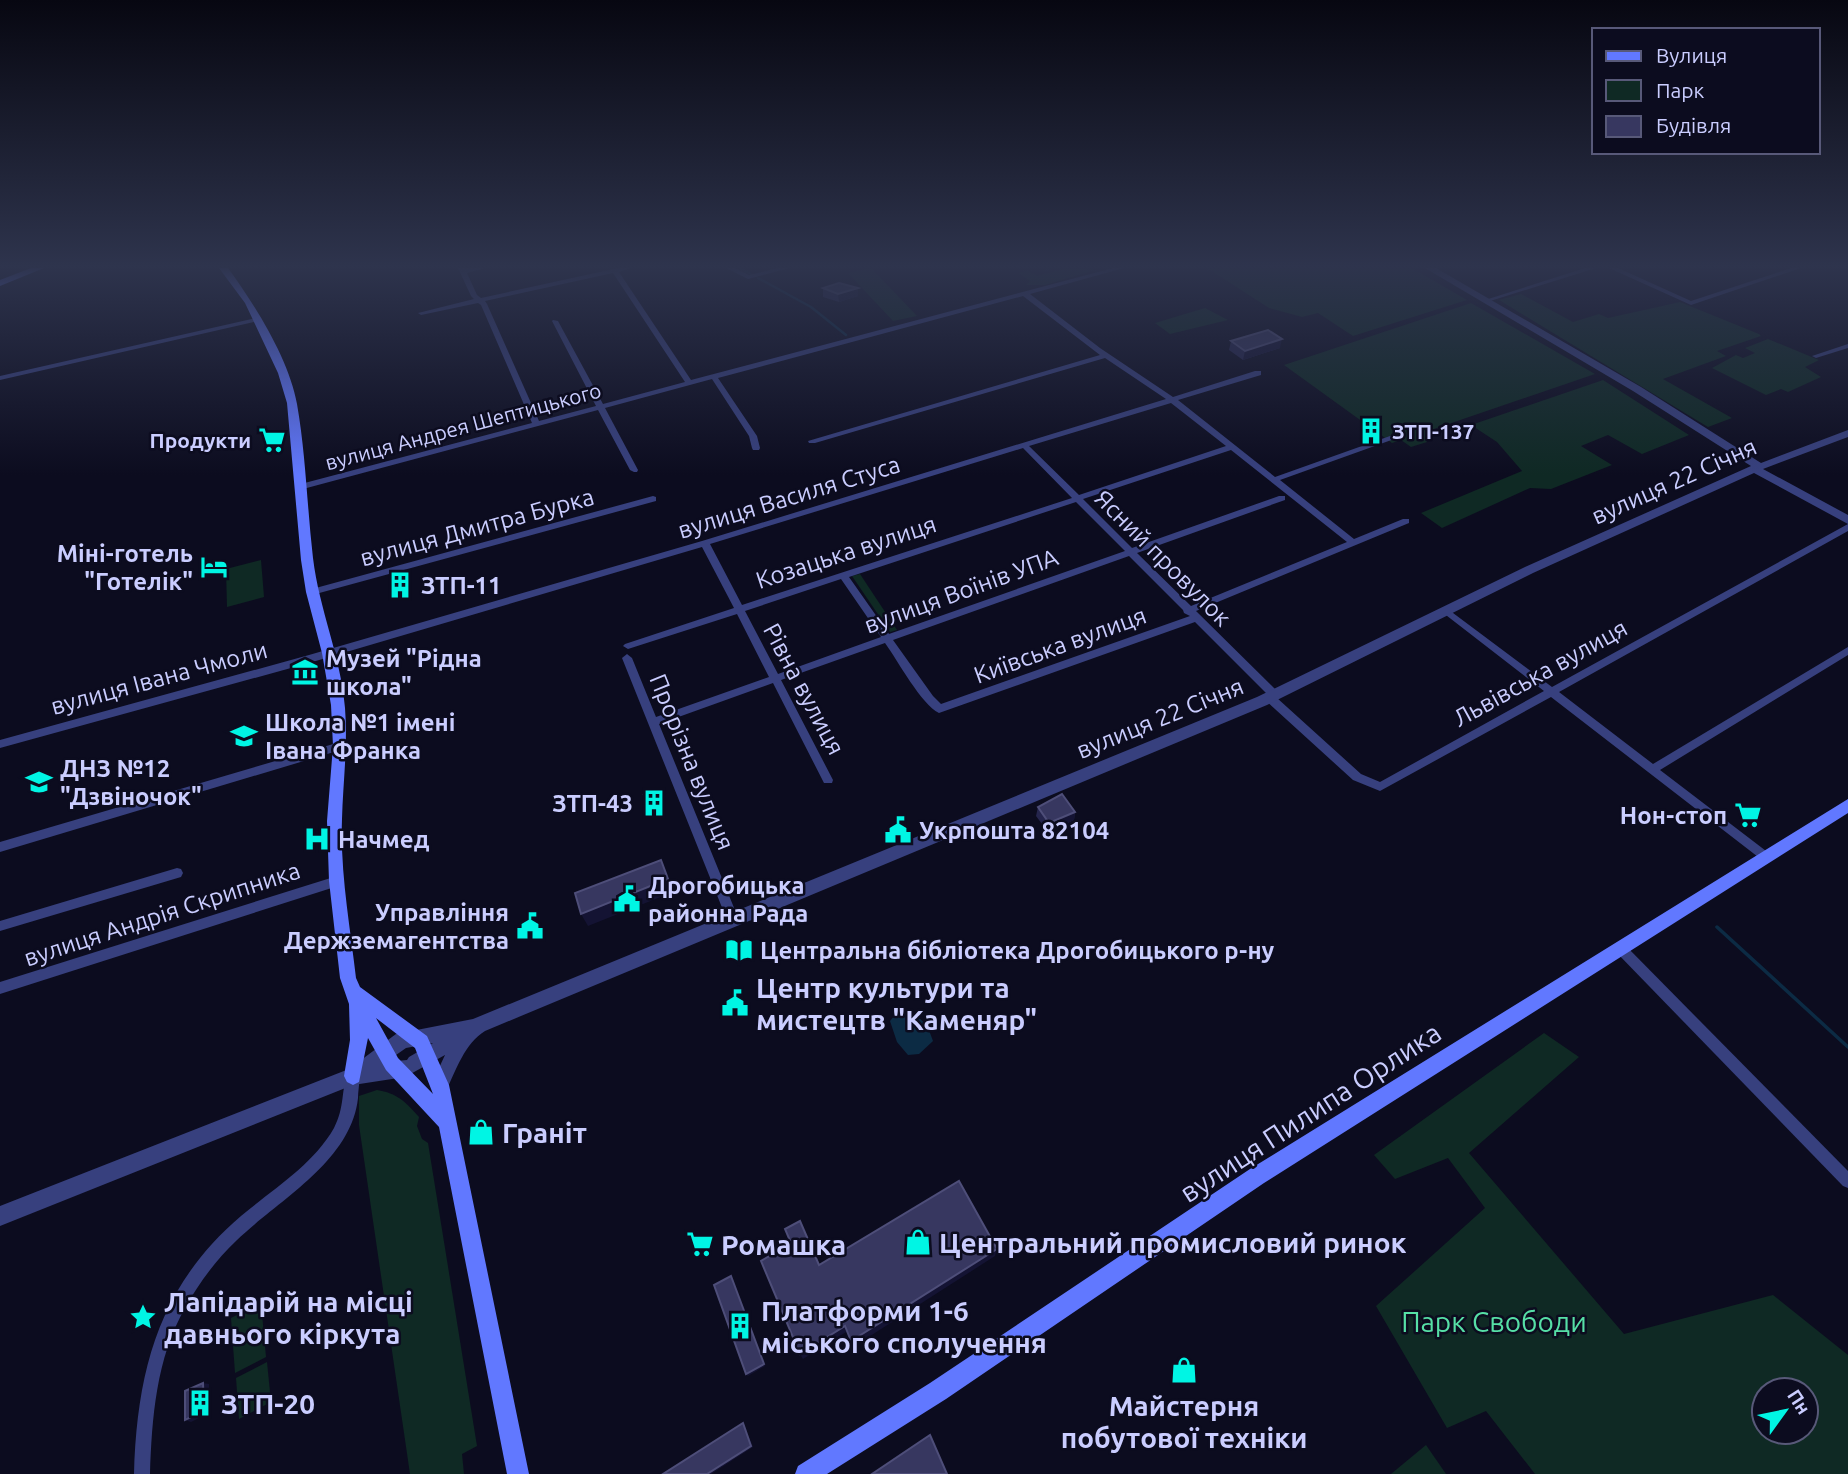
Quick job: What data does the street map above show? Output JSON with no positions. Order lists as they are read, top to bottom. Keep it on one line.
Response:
{"streets":{"main road":["вулиця Пилипа Орлика"],"street":["вулиця Андрея Шептицького","вулиця 22 Січня","вулиця Василя Стуса","вулиця Дмитра Бурка","Козацька вулиця","Ясний провулок","вулиця Воїнів УПА","Київська вулиця","Львівська вулиця","вулиця Івана Чмоли","Рівна вулиця","Прорізна вулиця","вулиця Андрія Скрипника"]},"crossings":[["вулиця 22 Січня","Ясний провулок"],["вулиця 22 Січня","Львівська вулиця"],["вулиця 22 Січня","Прорізна вулиця"],["вулиця Василя Стуса","Ясний провулок"],["вулиця Василя Стуса","вулиця Івана Чмоли"],["вулиця Василя Стуса","Рівна вулиця"],["Козацька вулиця","Ясний провулок"],["Козацька вулиця","Рівна вулиця"],["Козацька вулиця","Прорізна вулиця"],["Ясний провулок","вулиця Воїнів УПА"],["Ясний провулок","Київська вулиця"],["Ясний провулок","Львівська вулиця"],["вулиця Воїнів УПА","Київська вулиця"],["вулиця Воїнів УПА","Рівна вулиця"],["вулиця Воїнів УПА","Прорізна вулиця"]],"parks":["Парк Свободи"],"places":{"building":["ЗТП-137","ЗТП-11","ЗТП-43","Платформи 1-6 міського сполучення","ЗТП-20"],"supermarket":["Продукти","Нон-стоп","Ромашка"],"hotel":["Міні-готель \"Готелік\""],"museum":["Музей \"Рідна школа\""],"school or university":["Школа №1 імені Івана Франка","ДНЗ №12 \"Дзвіночок\""],"public building":["Укрпошта 82104","Дрогобицька районна Рада","Управління Держземагентства","Центр культури та мистецтв \"Каменяр\""],"hospital":["Начмед"],"library":["Центральна бібліотека Дрогобицького р-ну"],"shop":["Граніт","Центральний промисловий ринок","Майстерня побутової техніки"],"place":["Лапідарій на місці давнього кіркута"]},"legend":["Вулиця","Парк","Будівля"],"north":"top right"}
